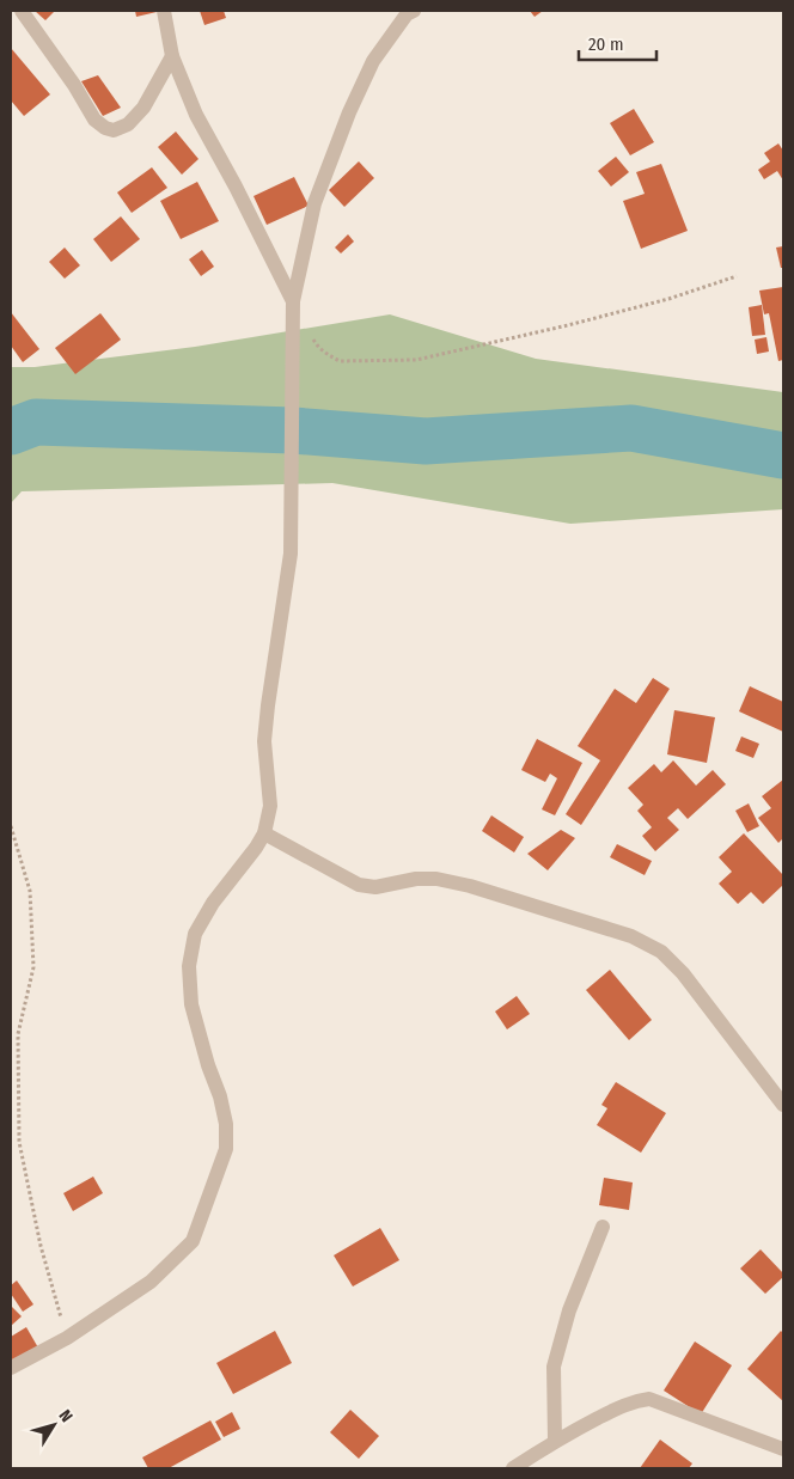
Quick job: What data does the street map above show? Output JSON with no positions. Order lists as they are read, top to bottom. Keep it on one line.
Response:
{"scale_bar":"20 m","north":"top right"}
